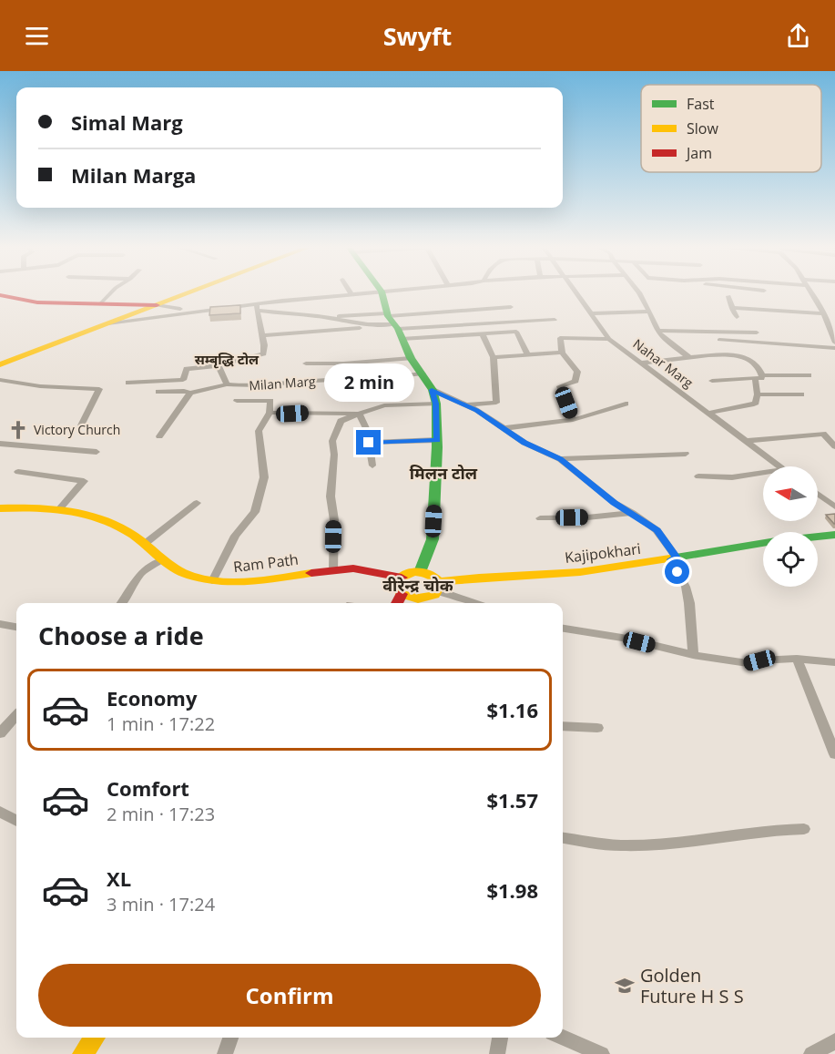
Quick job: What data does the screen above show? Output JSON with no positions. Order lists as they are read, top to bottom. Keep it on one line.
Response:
{"streets":{"main road":["Kajipokhari","Ram Path"],"street":["Nahar Marg","Milan Marg"]},"crossings":[["Kajipokhari","Ram Path"]],"districts":["सम्बृद्धि टोल","मिलन टोल","वीरेन्द्र चोक"],"places":{"church":["Victory Church"],"school or university":["Golden Future H S S"]},"legend":["Fast","Slow","Jam"],"north":"left","page":{"header":"Swyft","banner":["Simal Marg","Milan Marga"],"bubble":"2 min","heading":"Choose a ride","list":[{"name":"Economy","note":"1 min · 17:22","value":"$1.16"},{"name":"Comfort","note":"2 min · 17:23","value":"$1.57"},{"name":"XL","note":"3 min · 17:24","value":"$1.98"}],"buttons":"Confirm"}}
